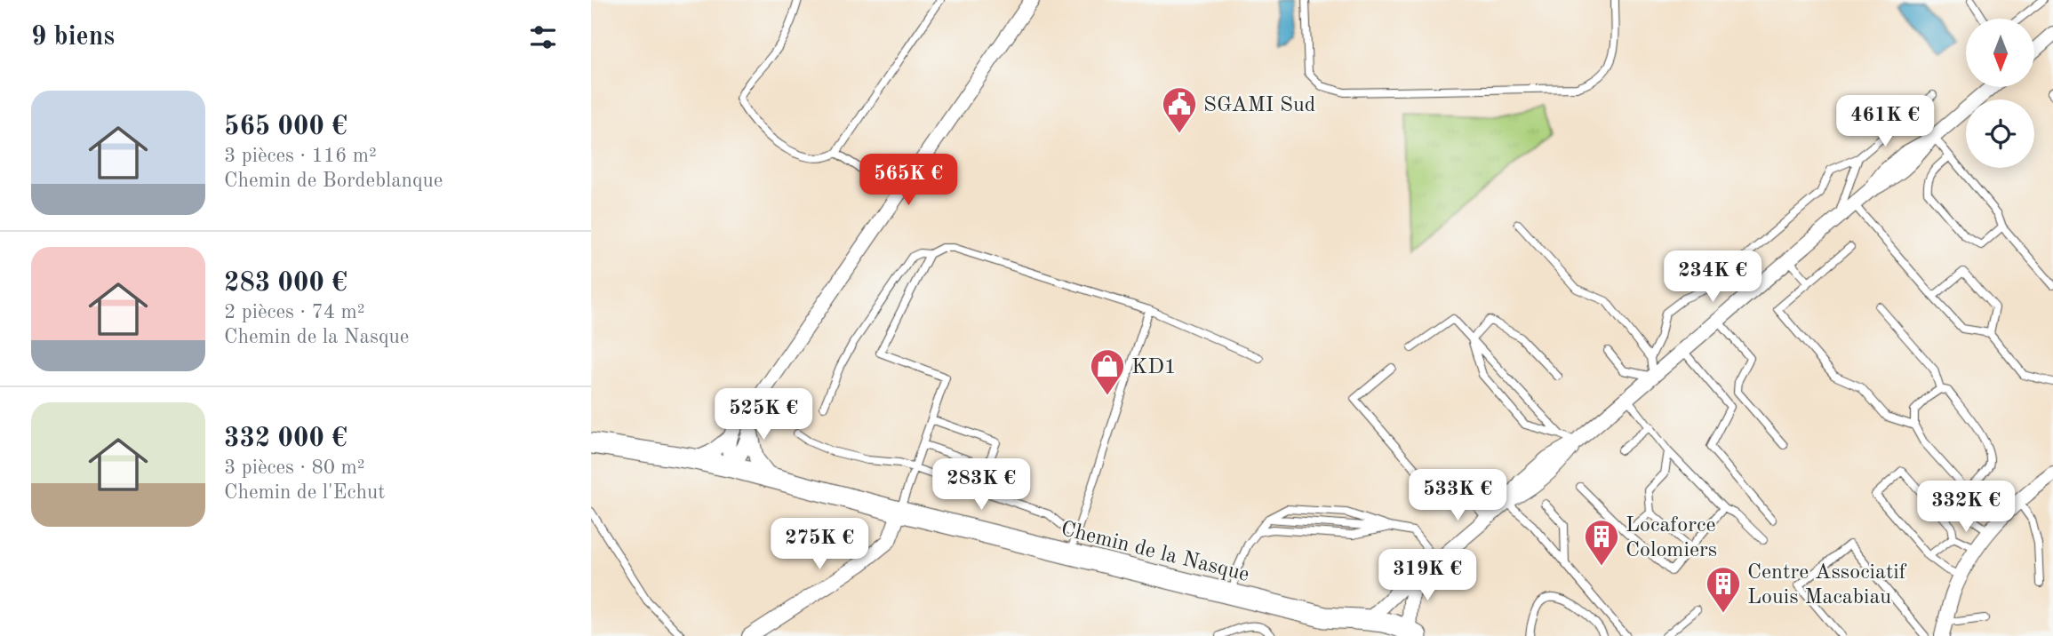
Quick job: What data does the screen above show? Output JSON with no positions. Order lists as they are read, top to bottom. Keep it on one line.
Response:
{"streets":{"street":["Chemin de la Nasque"]},"places":{"public building":["SGAMI Sud"],"shop":["KD1"],"building":["Locaforce Colomiers","Centre Associatif Louis Macabiau"]},"north":"bottom","page":{"heading":"9 biens","list":[{"name":"565 000 €","note":"3 pièces · 116 m² · Chemin de Bordeblanque"},{"name":"283 000 €","note":"2 pièces · 74 m² · Chemin de la Nasque"},{"name":"332 000 €","note":"3 pièces · 80 m² · Chemin de l'Echut"}],"price":["461K €","565K €","234K €","525K €","283K €","533K €","332K €","275K €","319K €"]}}
